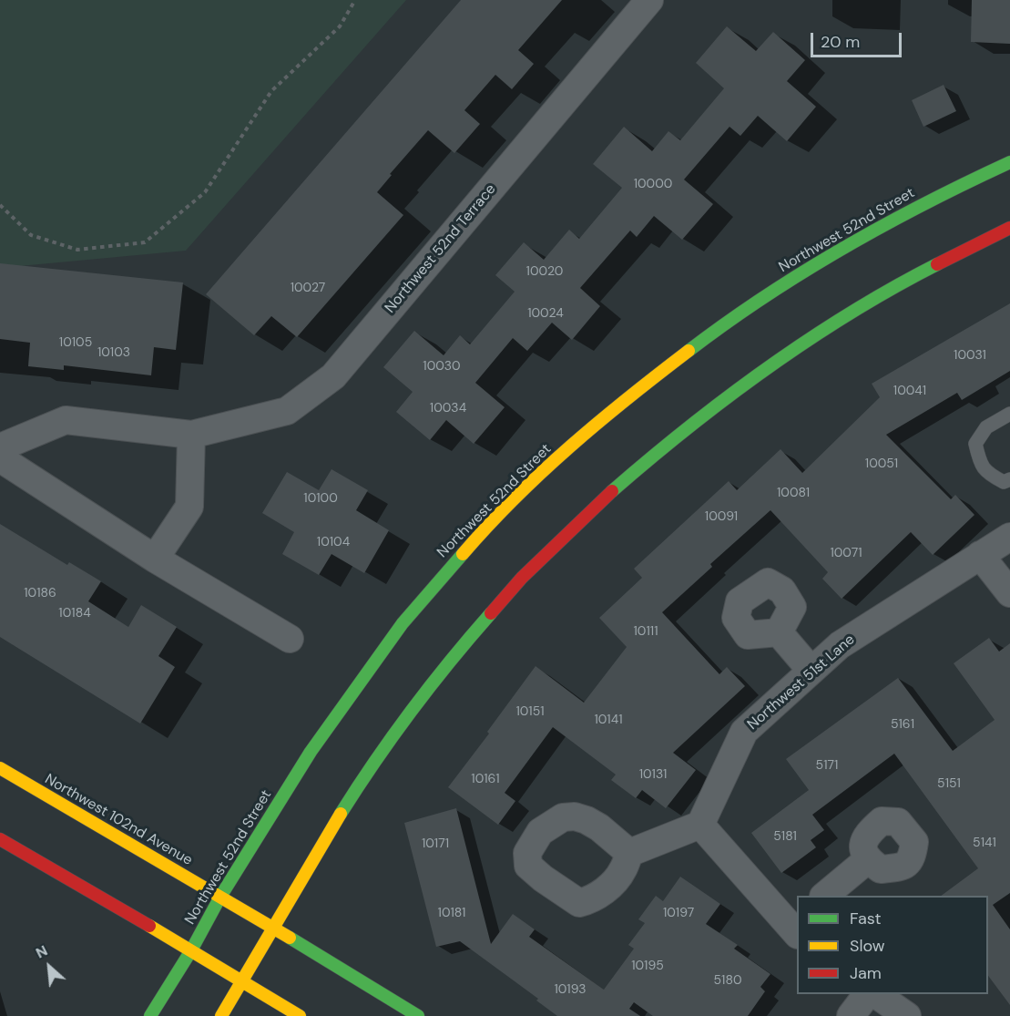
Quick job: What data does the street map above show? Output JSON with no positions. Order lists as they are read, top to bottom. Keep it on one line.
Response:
{"streets":{"street":["Northwest 52nd Street","Northwest 52nd Terrace","Northwest 51st Lane","Northwest 102nd Avenue"]},"crossings":[["Northwest 52nd Street","Northwest 102nd Avenue"]],"house_numbers":["10000","10020","10027","10024","10105","10103","10031","10030","10041","10034","10051","10081","10100","10091","10104","10071","10186","10184","10111","10151","10141","5161","5171","10131","10161","5151","5181","5141","10171","10181","10197","10195","5180","10193"],"legend":["Fast","Slow","Jam"],"scale_bar":"20 m","north":"top left"}
